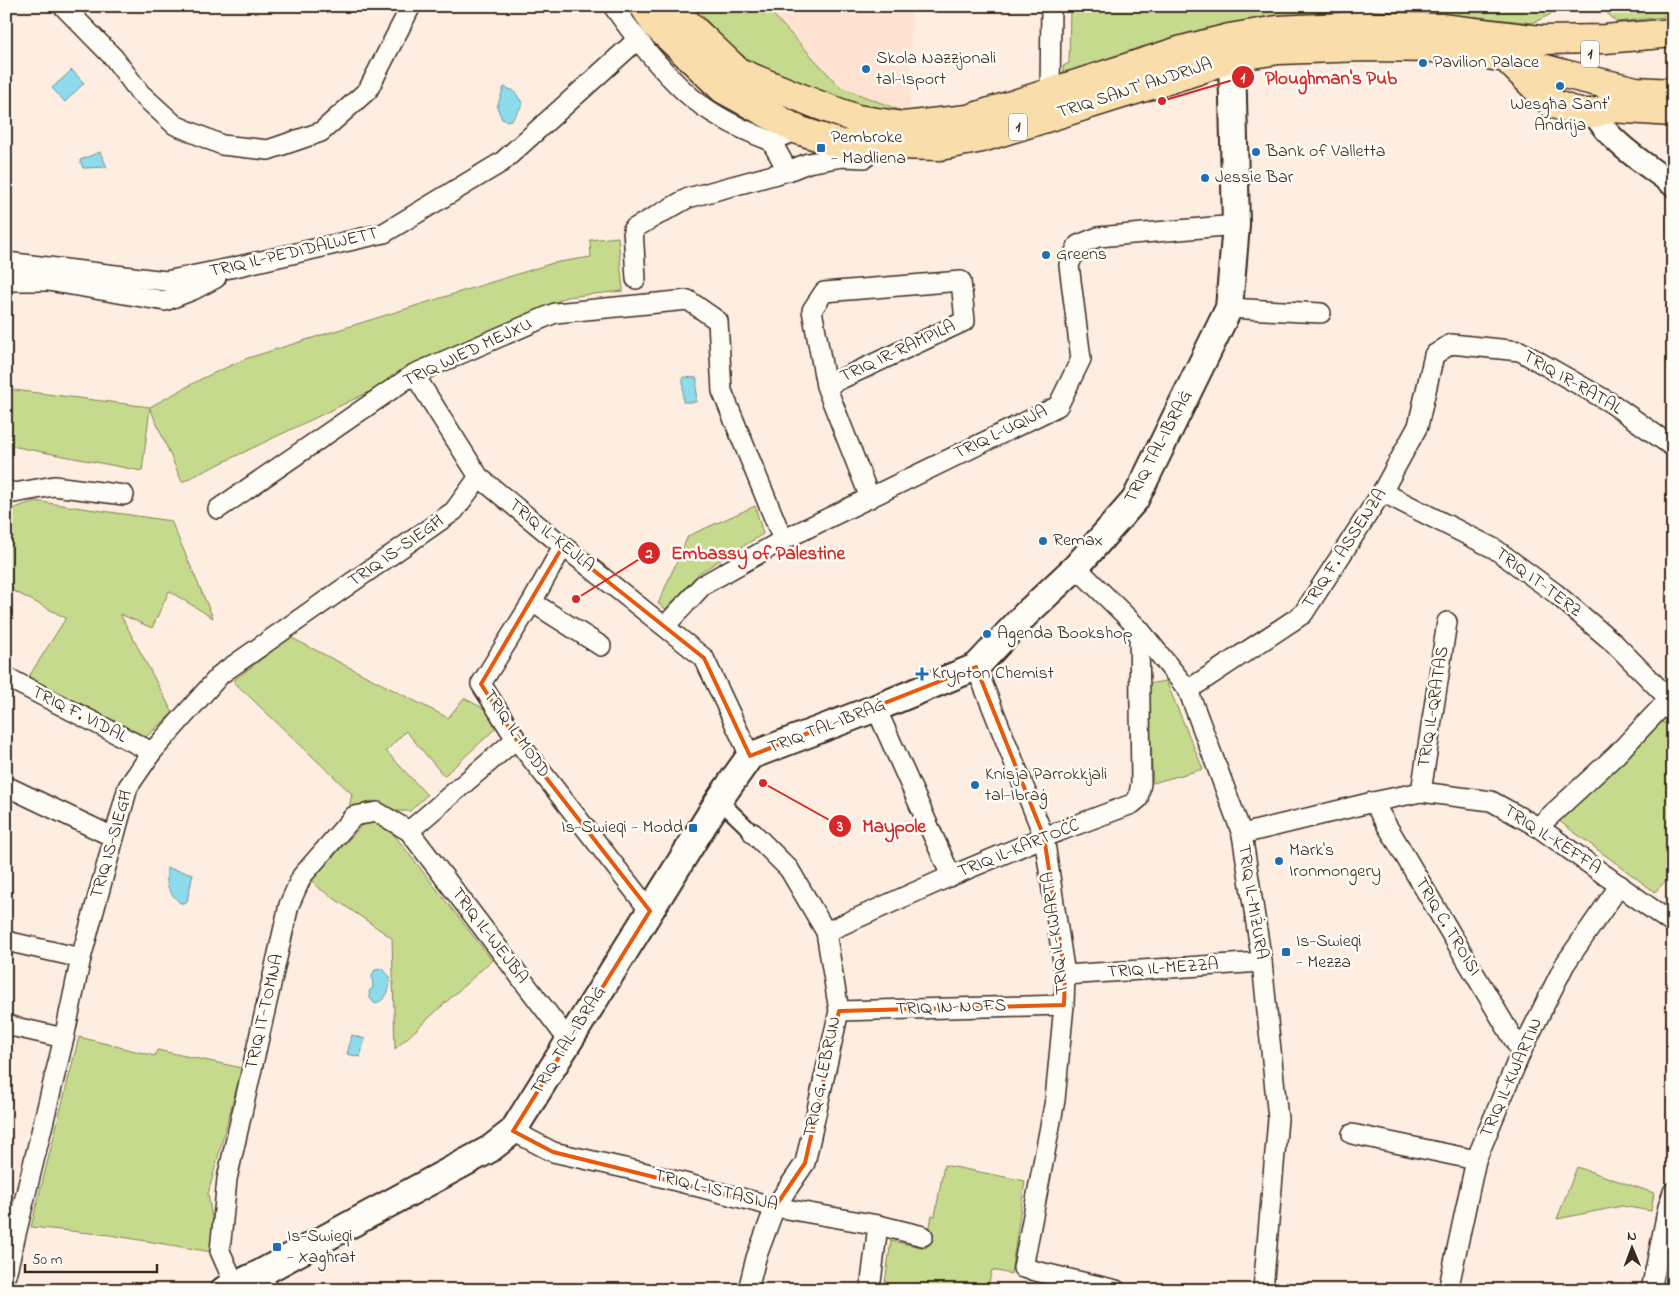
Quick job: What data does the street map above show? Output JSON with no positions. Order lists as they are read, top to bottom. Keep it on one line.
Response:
{"streets":{"highway":["1","TRIQ SANT' ANDRIJA"],"main road":["TRIQ TAL-IBRAĠ"],"street":["TRIQ IL-PEDIDALWETT","TRIQ IR-RAMPILA","TRIQ WIED MEJXU","TRIQ IR-RATAL","TRIQ L-UQIJA","TRIQ IL-KEJLA","TRIQ F. ASSENZA","TRIQ IS-SIEGĦ","TRIQ IT-TERZ","TRIQ IL-QRATAS","TRIQ F. VIDAL","TRIQ IL-MODD","TRIQ IL-KEFFA","TRIQ IL-KARTOĊĊ","TRIQ IL-MIŻURA","TRIQ C. TROISI","TRIQ IL-KWARTA","TRIQ IL-WEJBA","TRIQ IL-MEZZA","TRIQ IN-NOFS","TRIQ IT-TOMNA","TRIQ G. LEBRUN","TRIQ IL-KWARTIN","TRIQ L-ISTASIJA"]},"crossings":[["1","TRIQ SANT' ANDRIJA"],["TRIQ SANT' ANDRIJA","TRIQ TAL-IBRAĠ"],["TRIQ IR-RAMPILA","TRIQ L-UQIJA"],["TRIQ WIED MEJXU","TRIQ L-UQIJA"],["TRIQ WIED MEJXU","TRIQ IL-KEJLA"],["TRIQ IR-RATAL","TRIQ F. ASSENZA"],["TRIQ L-UQIJA","TRIQ TAL-IBRAĠ"],["TRIQ L-UQIJA","TRIQ IL-KEJLA"],["TRIQ TAL-IBRAĠ","TRIQ IL-KEJLA"],["TRIQ TAL-IBRAĠ","TRIQ IL-MODD"],["TRIQ TAL-IBRAĠ","TRIQ IL-MIŻURA"],["TRIQ TAL-IBRAĠ","TRIQ IL-KWARTA"],["TRIQ TAL-IBRAĠ","TRIQ IL-WEJBA"],["TRIQ TAL-IBRAĠ","TRIQ IT-TOMNA"],["TRIQ TAL-IBRAĠ","TRIQ G. LEBRUN"],["TRIQ TAL-IBRAĠ","TRIQ L-ISTASIJA"],["TRIQ IL-KEJLA","TRIQ IS-SIEGĦ"],["TRIQ IL-KEJLA","TRIQ IL-MODD"],["TRIQ F. ASSENZA","TRIQ IT-TERZ"],["TRIQ F. ASSENZA","TRIQ IL-MIŻURA"],["TRIQ IS-SIEGĦ","TRIQ F. VIDAL"],["TRIQ IL-QRATAS","TRIQ IL-KEFFA"],["TRIQ IL-KEFFA","TRIQ IL-MIŻURA"],["TRIQ IL-KEFFA","TRIQ C. TROISI"],["TRIQ IL-KEFFA","TRIQ IL-KWARTIN"],["TRIQ IL-KARTOĊĊ","TRIQ IL-MIŻURA"],["TRIQ IL-KARTOĊĊ","TRIQ IL-KWARTA"],["TRIQ IL-KARTOĊĊ","TRIQ G. LEBRUN"],["TRIQ IL-MIŻURA","TRIQ IL-MEZZA"],["TRIQ C. TROISI","TRIQ IL-KWARTIN"],["TRIQ IL-KWARTA","TRIQ IL-MEZZA"],["TRIQ IL-KWARTA","TRIQ IN-NOFS"],["TRIQ IL-WEJBA","TRIQ IT-TOMNA"],["TRIQ IN-NOFS","TRIQ G. LEBRUN"],["TRIQ G. LEBRUN","TRIQ L-ISTASIJA"]],"places":{"other":["Pavilion Palace","Skola Nazzjonali tal-Isport","Wesgħa Sant' Andrija","Ploughman's Pub","Bank of Valletta","Jessie Bar","Greens","Remax","Embassy of Palestine","Agenda Bookshop","Maypole","Knisja Parrokkjali tal-Ibraġ","Mark's Ironmongery"],"transit":["Pembroke - Madliena","Is-Swieqi - Modd","Is-Swieqi - Mezza","Is-Swieqi - Xagħrat"],"health":["Krypton Chemist"]},"scale_bar":"50 m","north":"top"}
